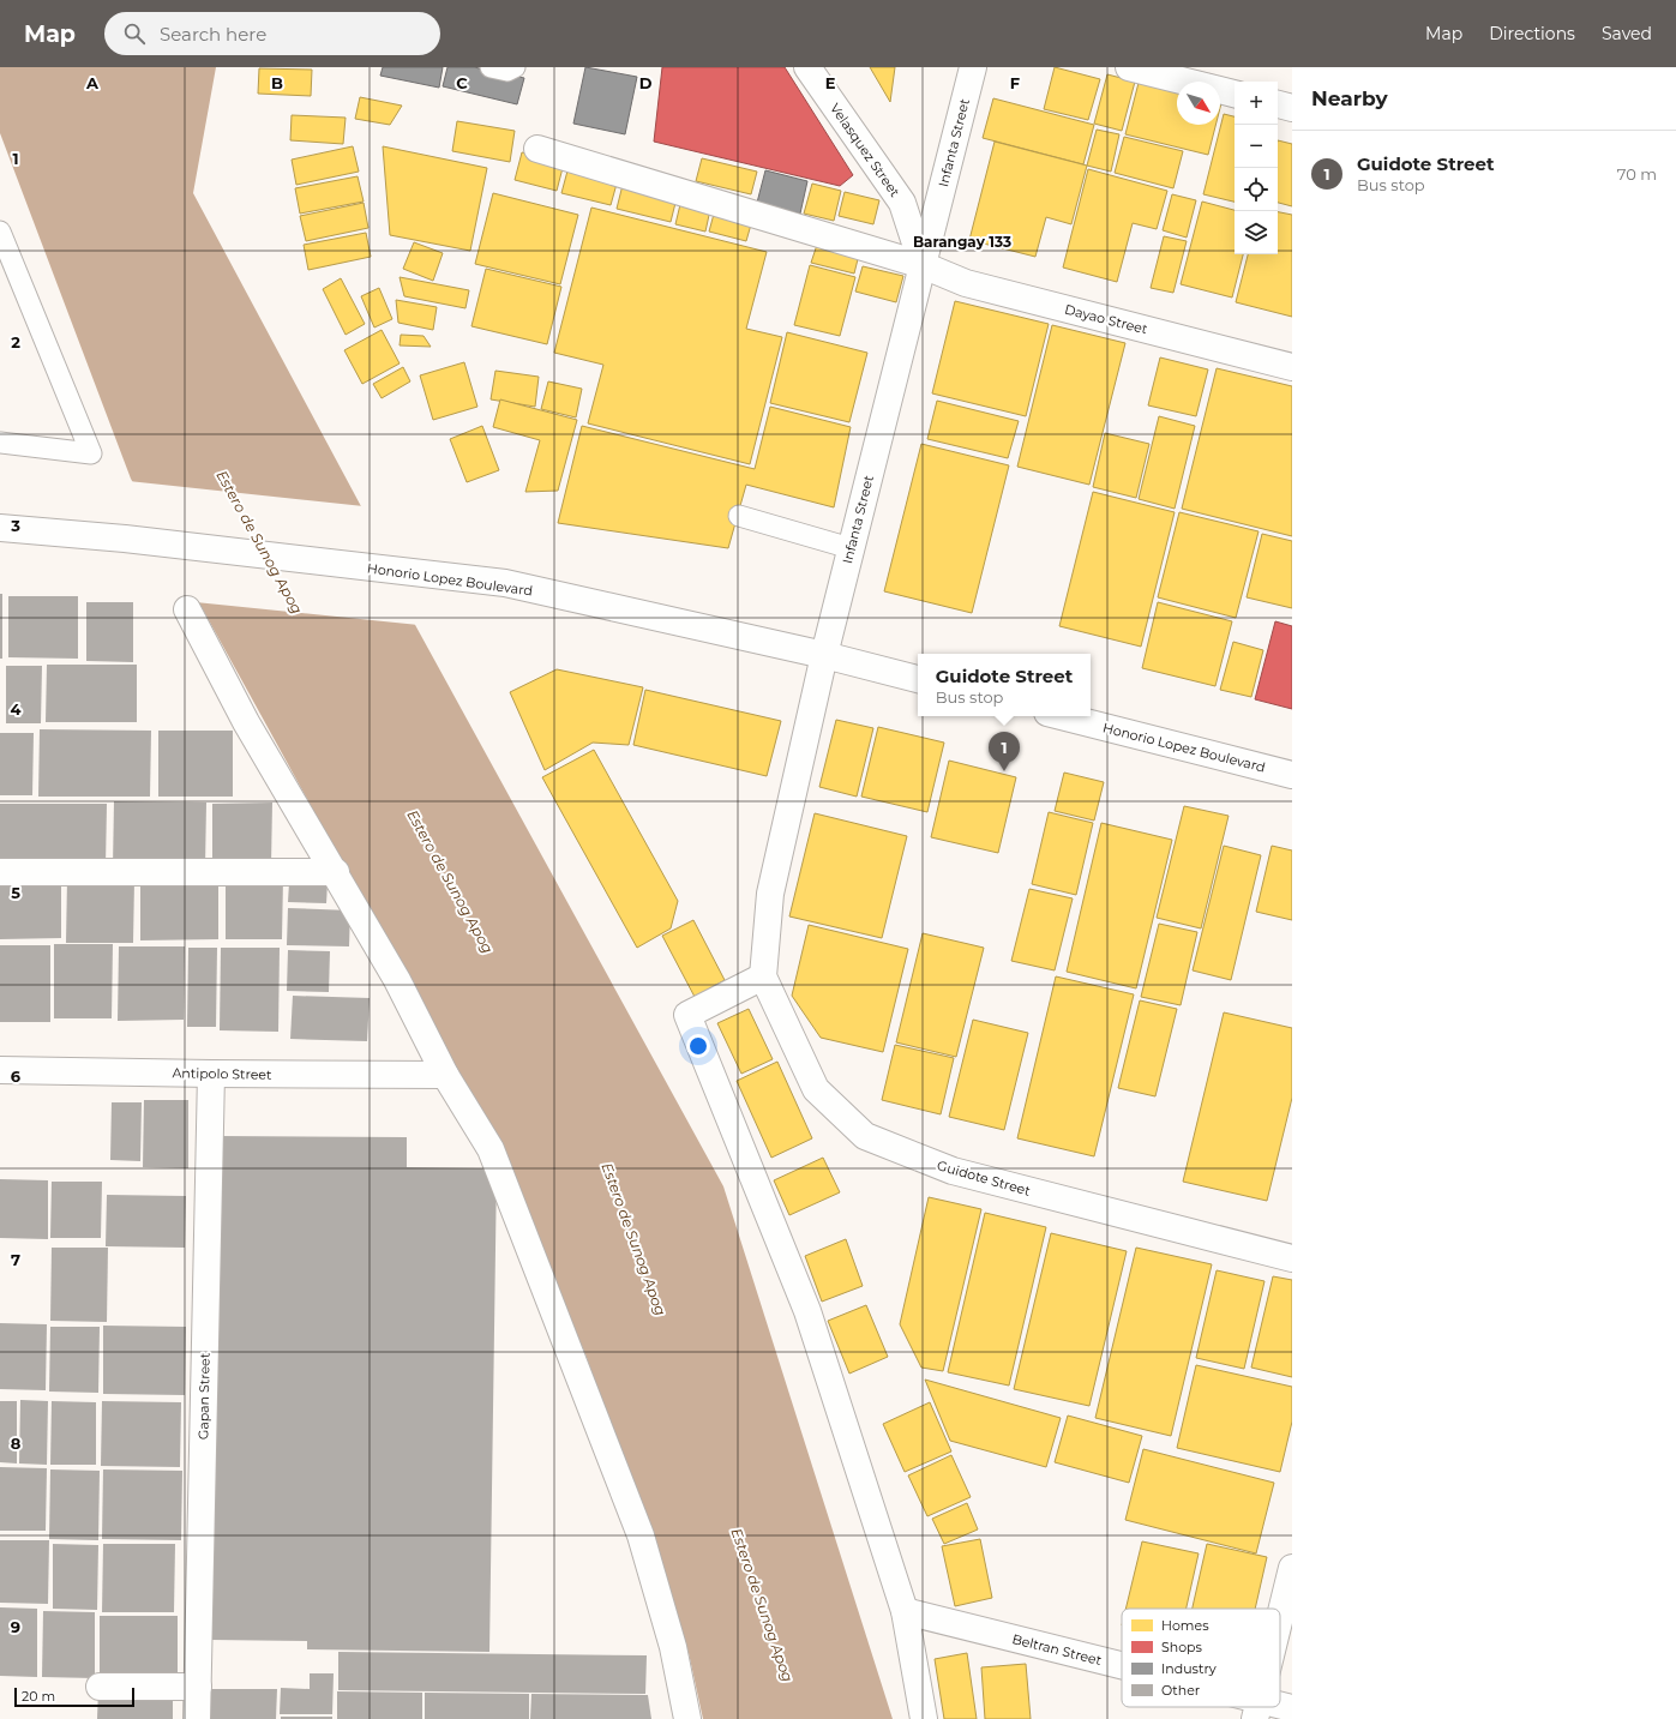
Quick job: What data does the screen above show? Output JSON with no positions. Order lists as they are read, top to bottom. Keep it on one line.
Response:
{"streets":{"street":["Infanta Street","Velasquez Street","Dayao Street","Honorio Lopez Boulevard","Antipolo Street","Guidote Street","Gapan Street","Beltran Street"]},"crossings":[["Infanta Street","Velasquez Street"],["Infanta Street","Dayao Street"],["Infanta Street","Honorio Lopez Boulevard"],["Infanta Street","Guidote Street"],["Velasquez Street","Dayao Street"],["Antipolo Street","Gapan Street"]],"districts":["Barangay 133"],"water":["Estero de Sunog Apog"],"legend":["Homes","Shops","Industry","Other"],"scale_bar":"20 m","north":"bottom right","page":{"header":"Map","search":"Search here","nav":["Map","Directions","Saved"],"heading":"Nearby","map_buttons":["+","−"],"list":[{"mark":"1","name":"Guidote Street","note":"Bus stop","value":"70 m"}],"popup":["Guidote Street","Bus stop"],"pins":"1","scale":"20 m"},"grid":{"columns":["A","B","C","D","E","F"],"rows":["1","2","3","4","5","6","7","8","9"]}}
